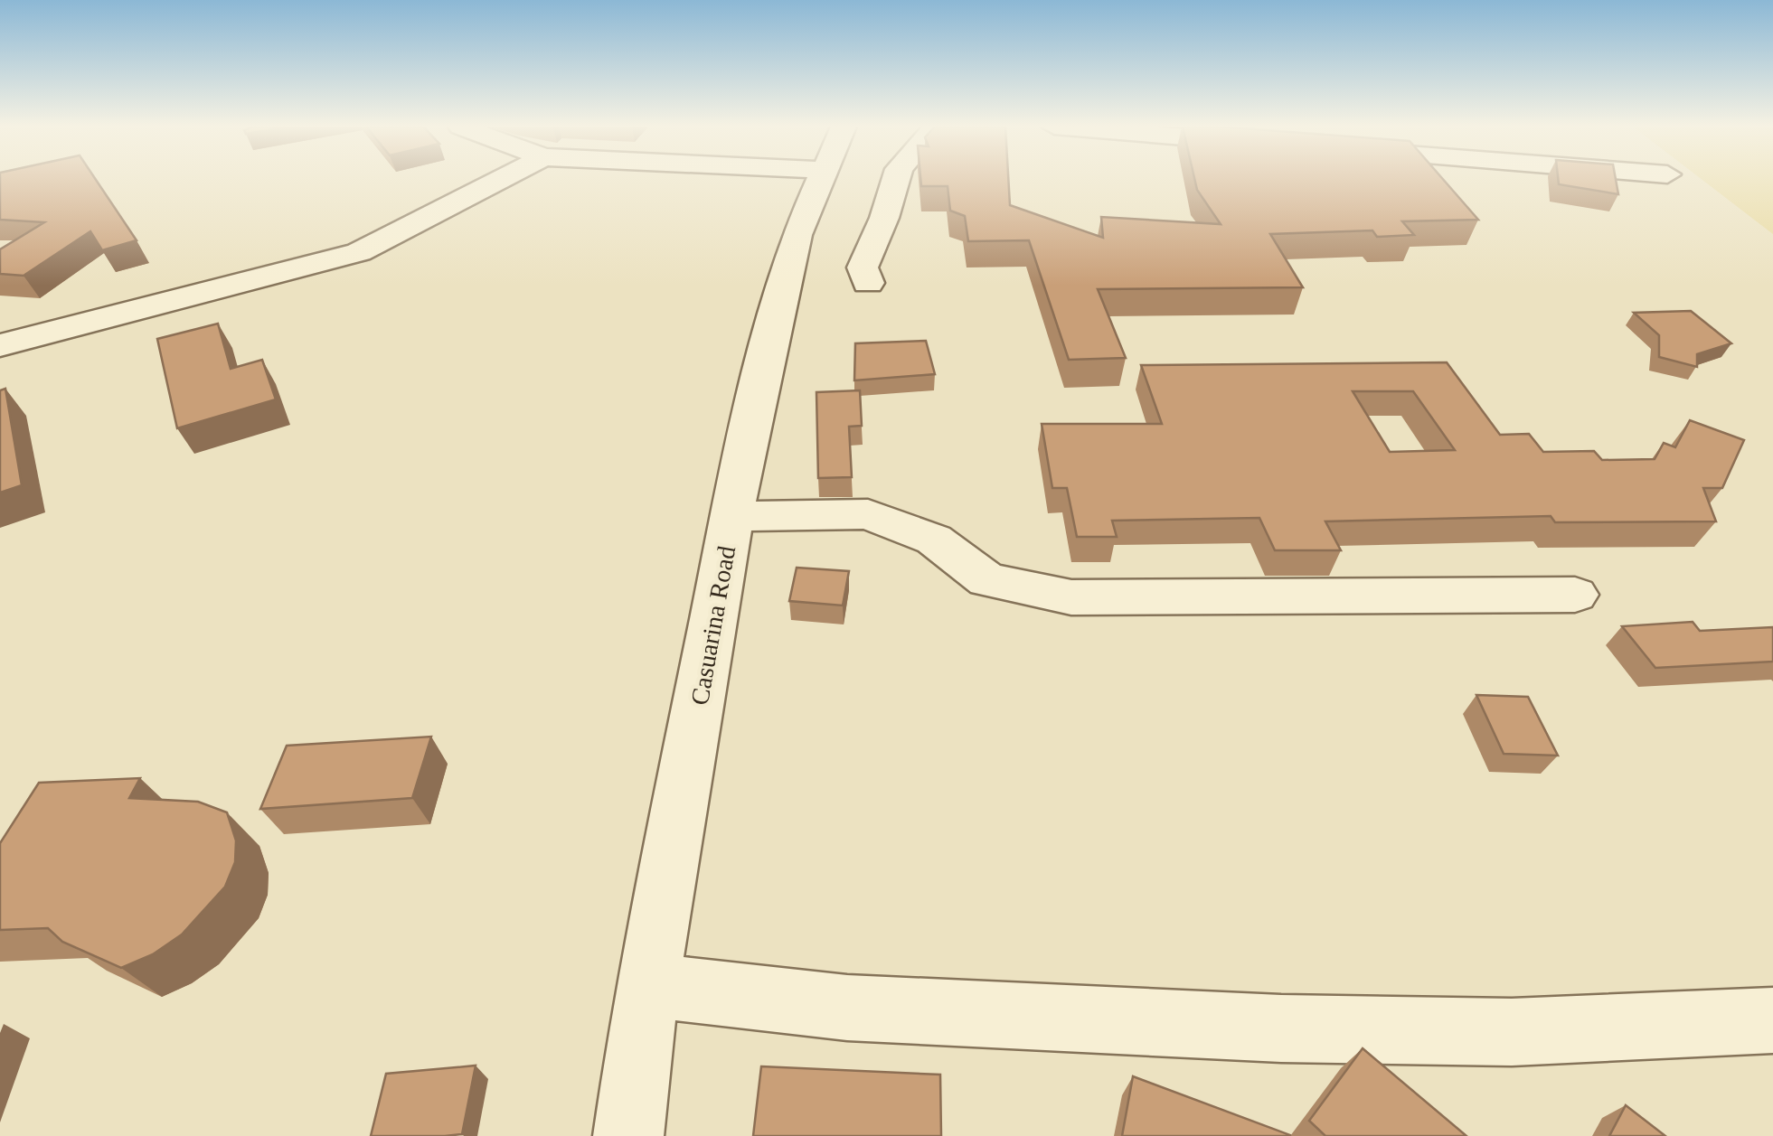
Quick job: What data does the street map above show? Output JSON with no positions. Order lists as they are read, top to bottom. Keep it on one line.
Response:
{"streets":{"street":["Casuarina Road"]}}
